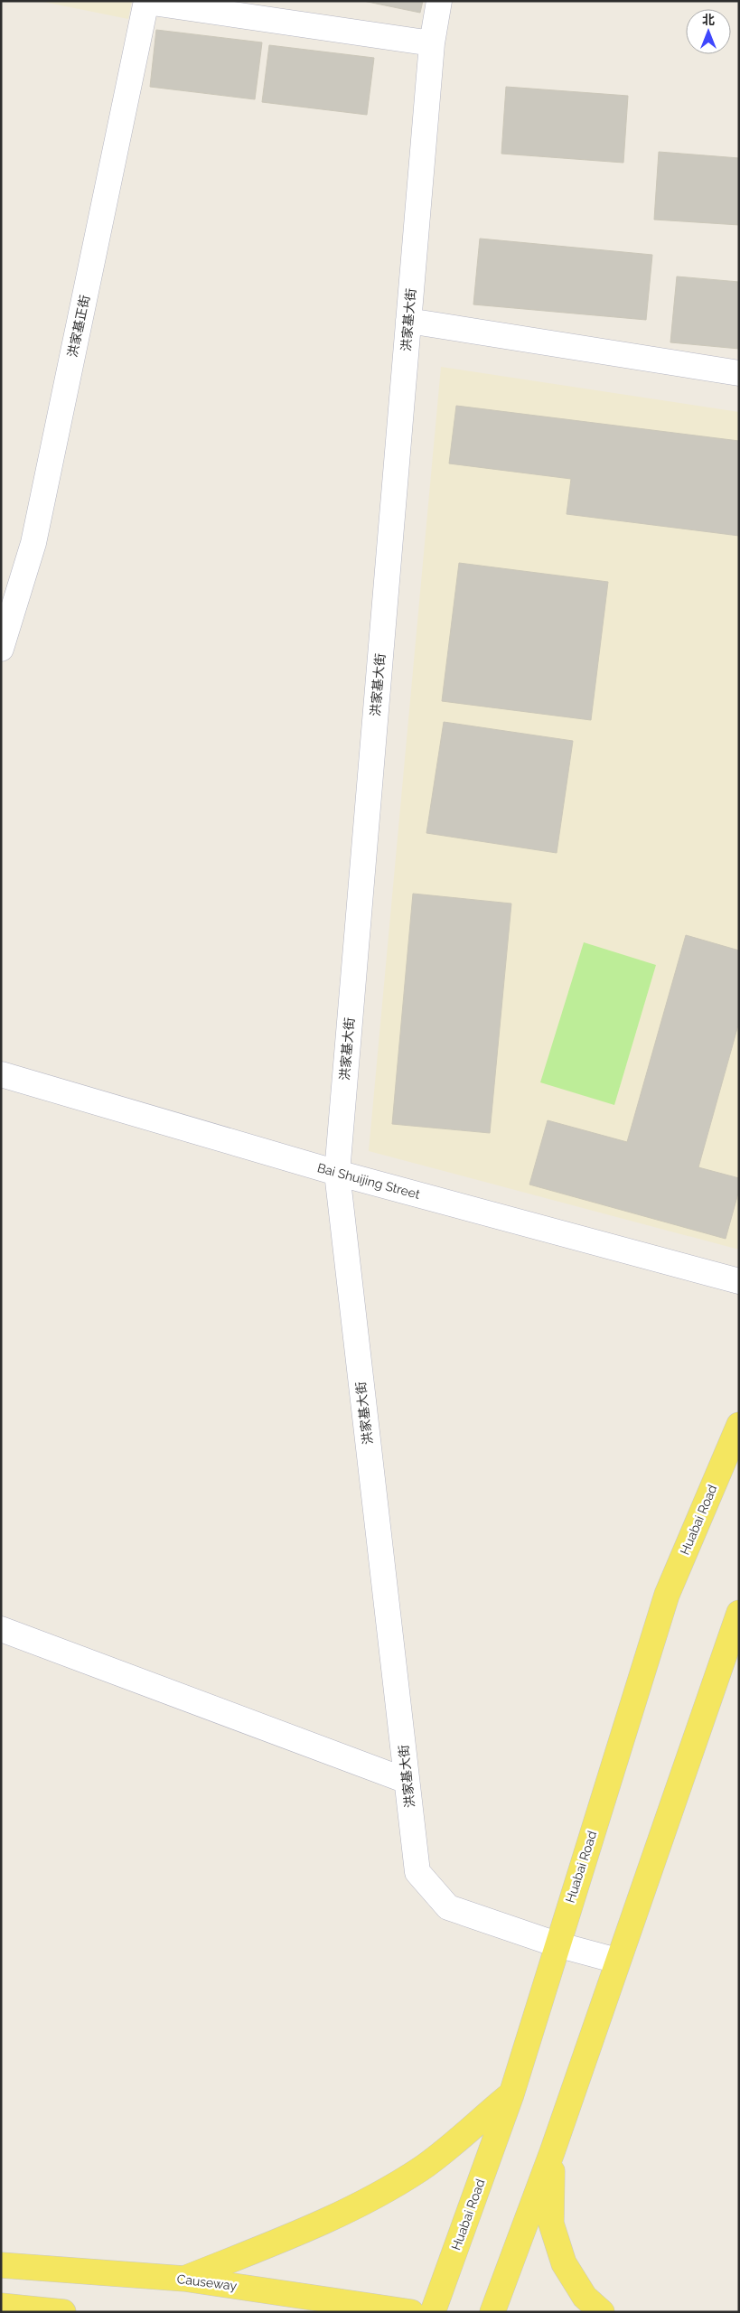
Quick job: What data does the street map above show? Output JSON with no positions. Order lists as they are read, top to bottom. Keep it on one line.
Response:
{"streets":{"main road":["Huabai Road","Causeway"],"street":["洪家基大街","洪家基正街","Bai Shuijing Street"]},"crossings":[["洪家基大街","Bai Shuijing Street"],["洪家基大街","Huabai Road"]],"north":"top"}
